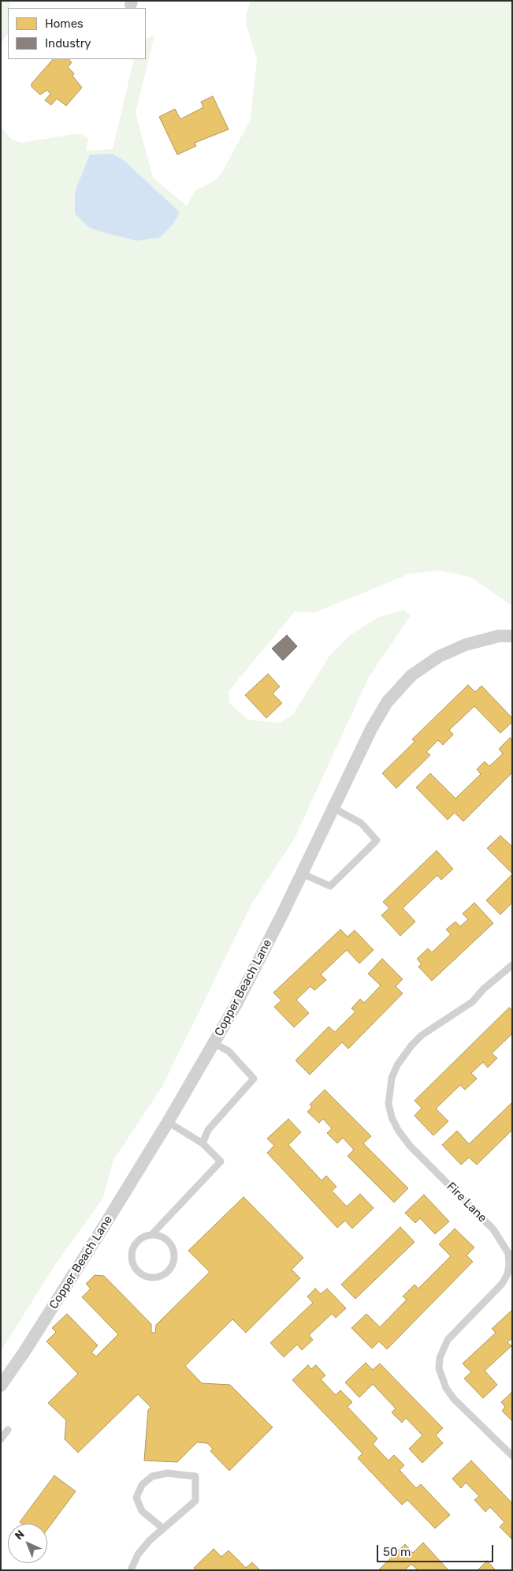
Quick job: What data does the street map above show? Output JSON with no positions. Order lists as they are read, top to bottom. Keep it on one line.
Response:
{"streets":{"street":["Copper Beach Lane"],"lane":["Fire Lane"]},"legend":["Homes","Industry"],"scale_bar":"50 m","north":"top left"}
